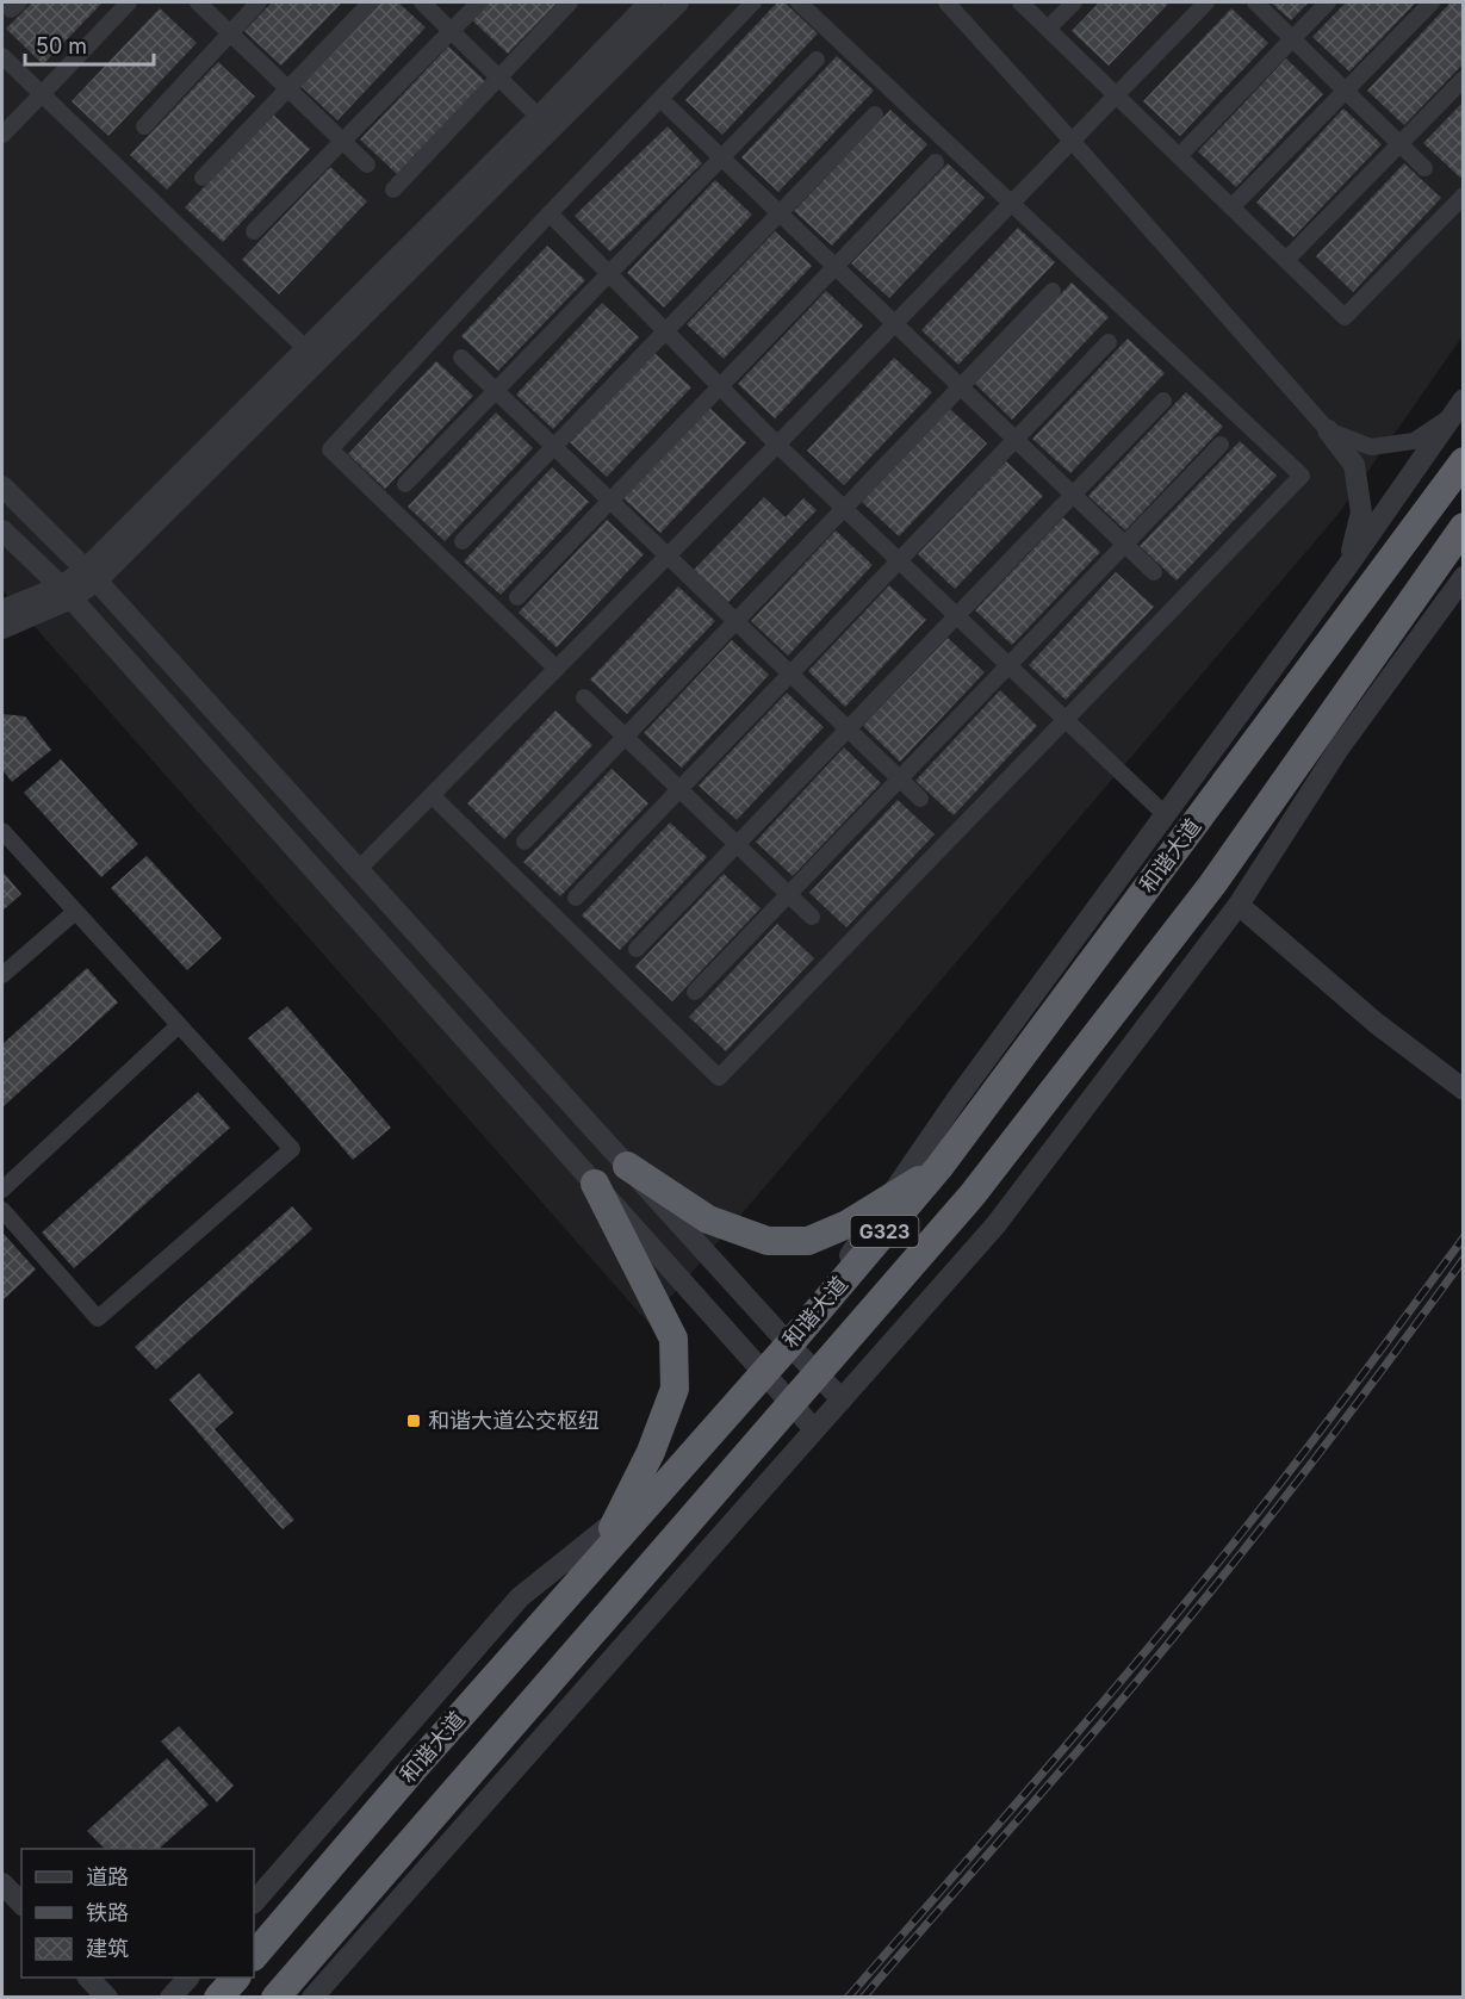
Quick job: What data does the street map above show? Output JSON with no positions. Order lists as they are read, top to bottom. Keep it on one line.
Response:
{"streets":{"highway":["和谐大道","G323"]},"places":{"transit":["和谐大道公交枢纽"]},"legend":["道路","铁路","建筑"],"scale_bar":"50 m"}
